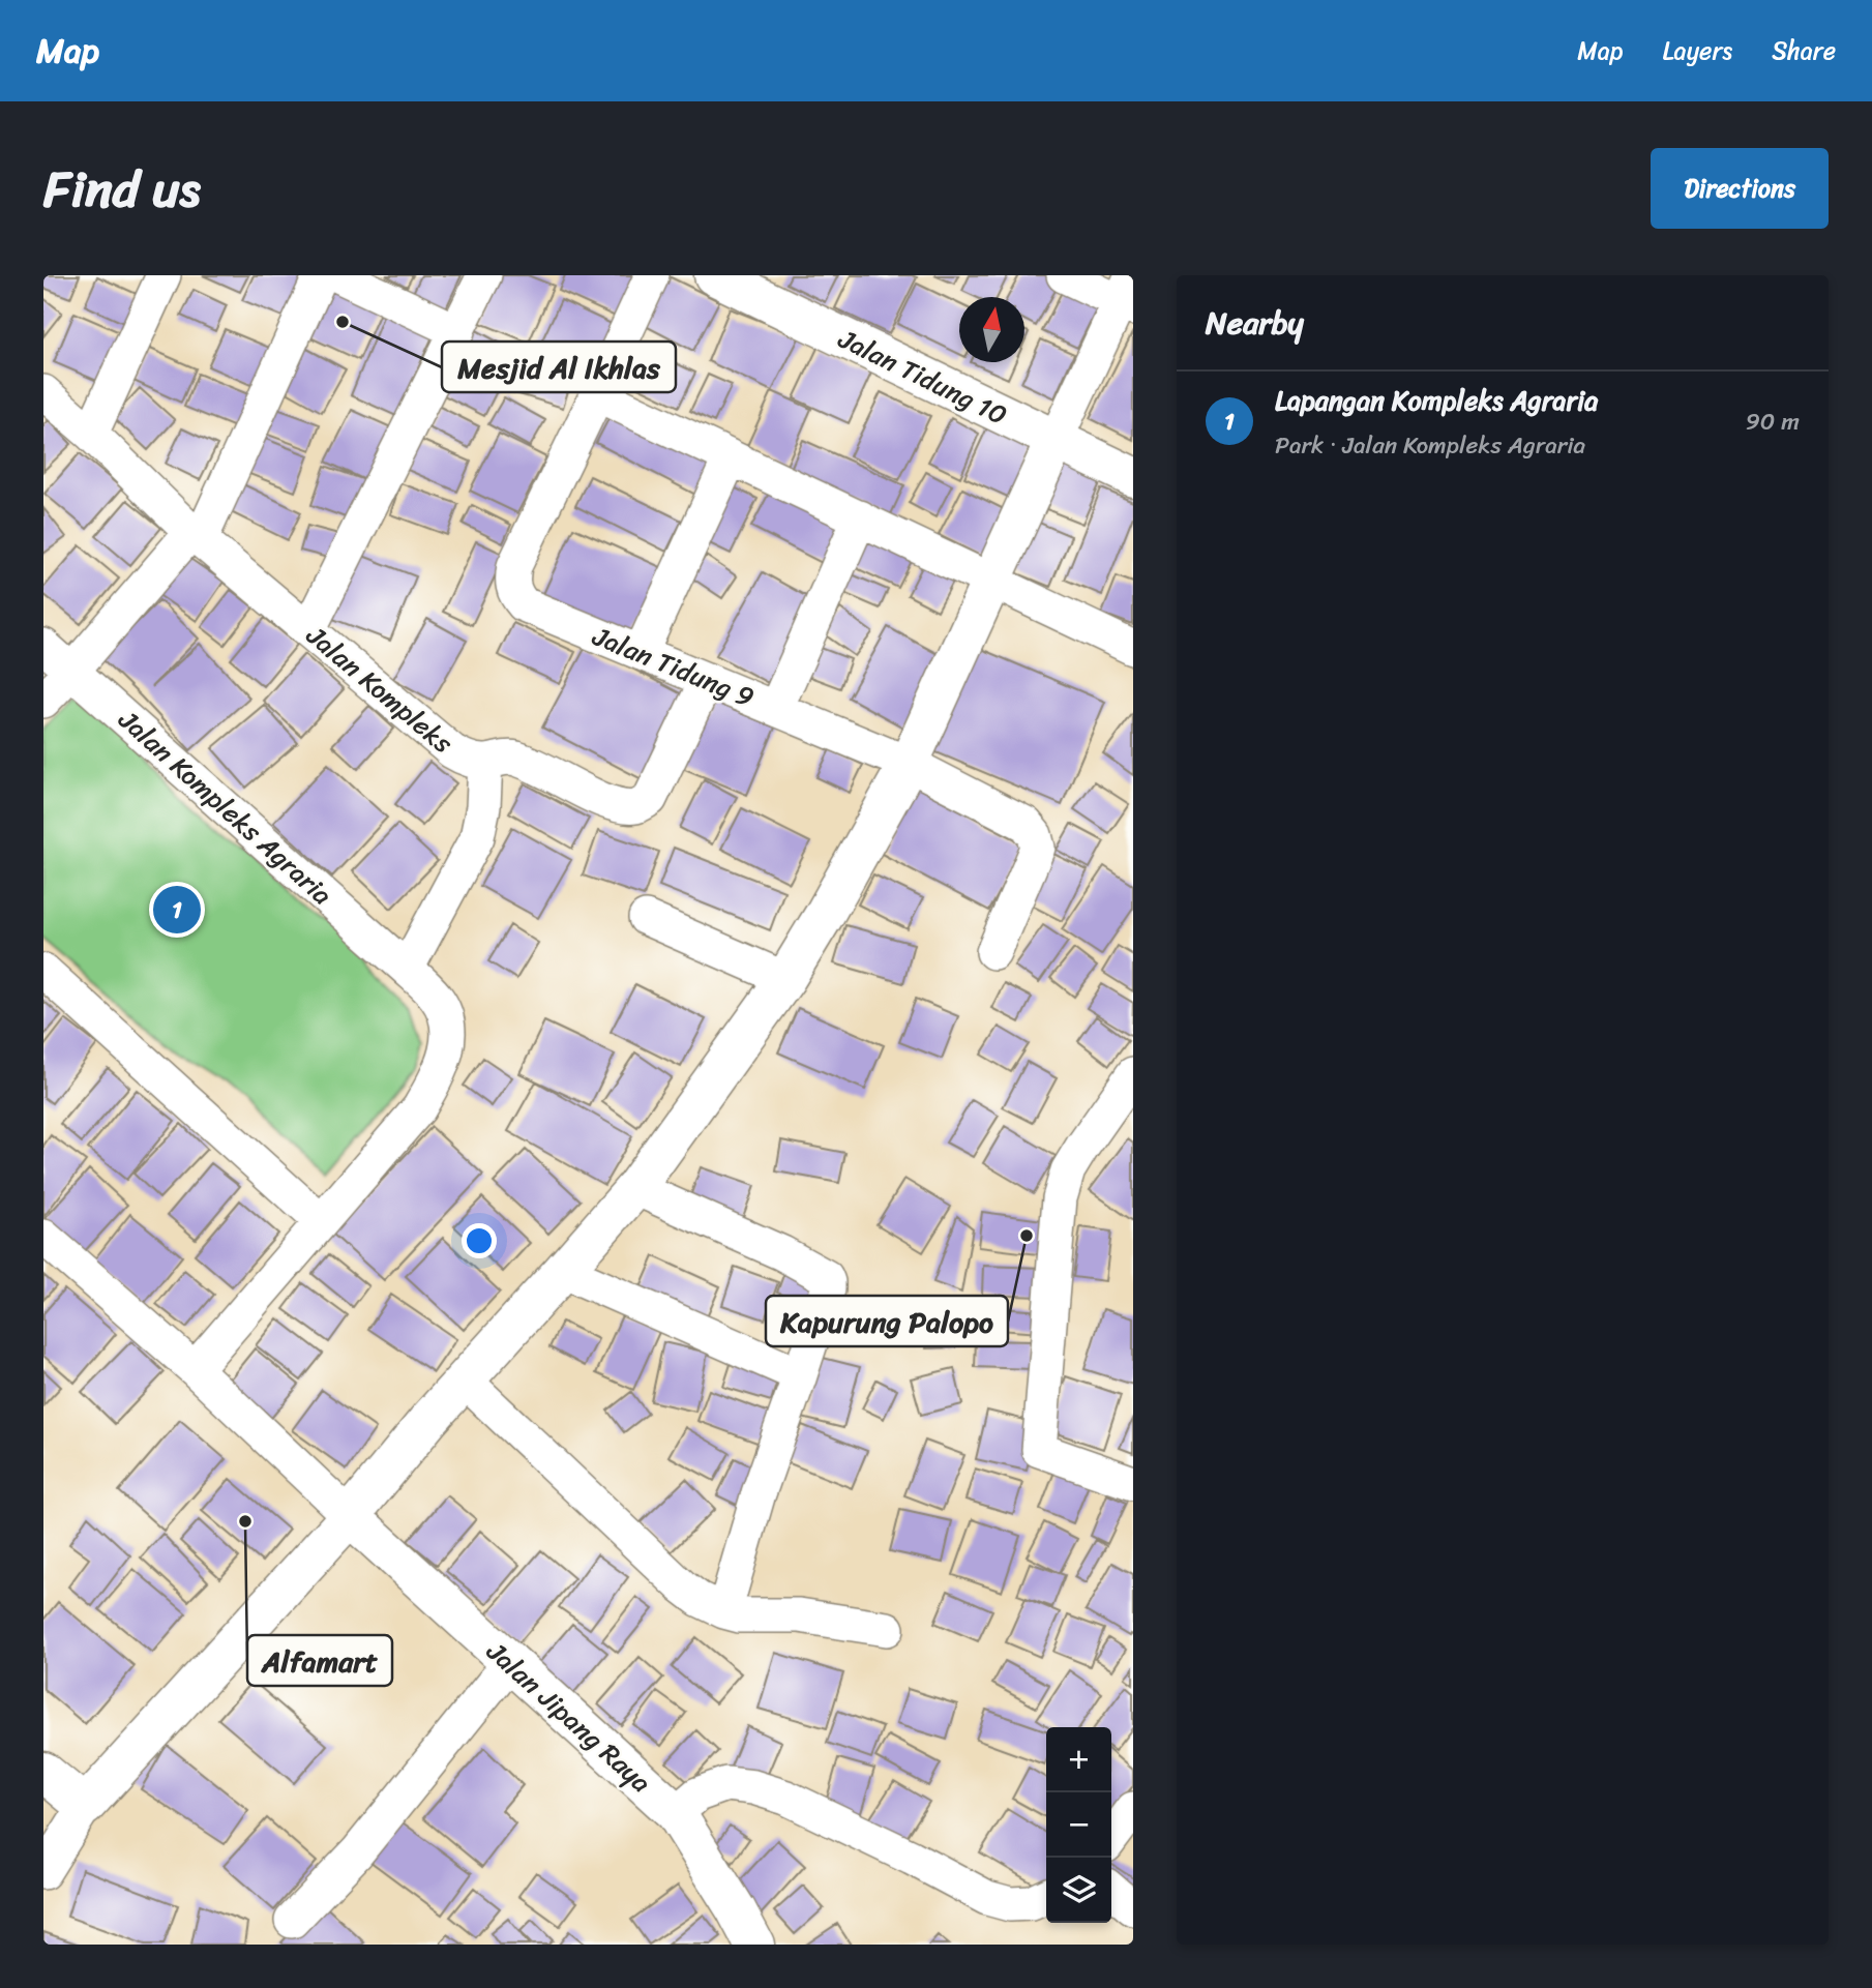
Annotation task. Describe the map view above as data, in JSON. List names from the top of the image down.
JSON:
{
  "streets": {
    "street": [
      "Jalan Tidung 10",
      "Jalan Tidung 9",
      "Jalan Kompleks",
      "Jalan Kompleks Agraria",
      "Jalan Jipang Raya"
    ]
  },
  "crossings": [
    ["Jalan Kompleks", "Jalan Kompleks Agraria"]
  ],
  "places": ["Mesjid Al Ikhlas", "Kapurung Palopo", "Alfamart"],
  "north": "top",
  "page": {
    "header": "Map",
    "nav": ["Map", "Layers", "Share"],
    "title": "Find us",
    "buttons": "Directions",
    "heading": "Nearby",
    "list": [
      {
        "mark": "1",
        "name": "Lapangan Kompleks Agraria",
        "note": "Park · Jalan Kompleks Agraria",
        "value": "90 m"
      }
    ],
    "pins": "1",
    "map_buttons": ["+", "−"]
  }
}
